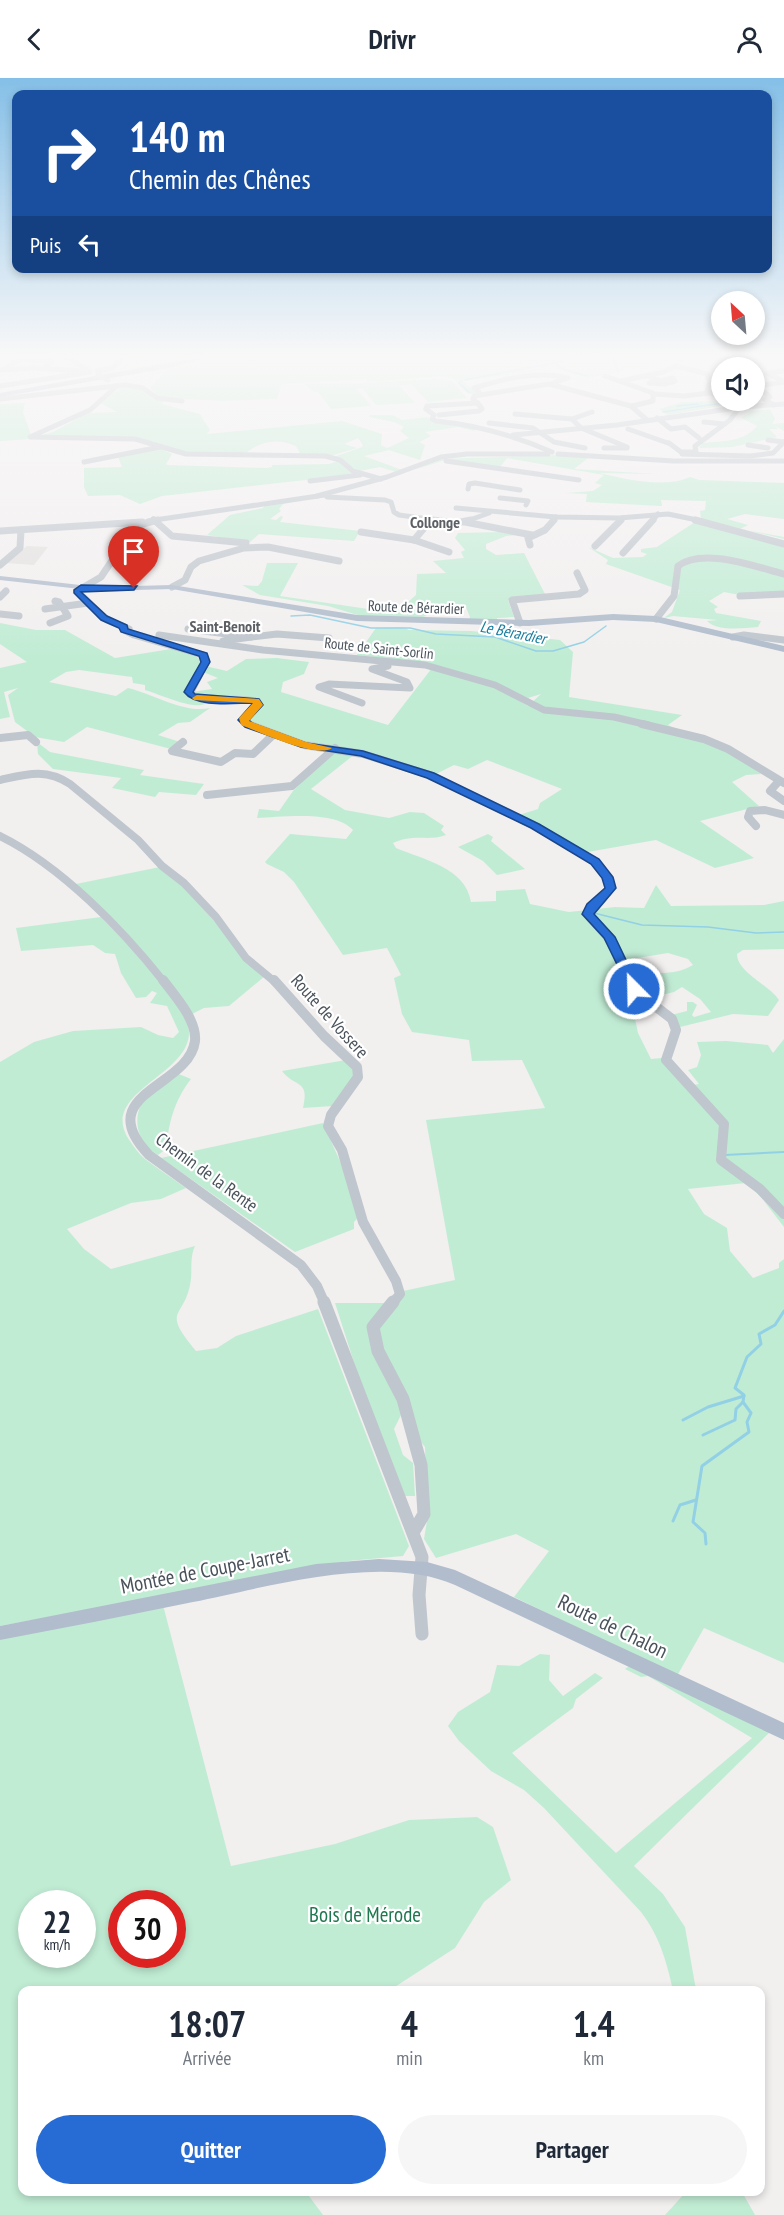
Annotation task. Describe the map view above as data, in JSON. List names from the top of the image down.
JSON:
{
  "streets": {
    "main road": ["Route de Bérardier", "Montée de Coupe-Jarret", "Route de Chalon"],
    "street": ["Route de Saint-Sorlin", "Route de Vossere", "Chemin de la Rente"]
  },
  "crossings": [
    ["Route de Bérardier", "Route de Saint-Sorlin"],
    ["Route de Vossere", "Chemin de la Rente"],
    ["Chemin de la Rente", "Montée de Coupe-Jarret"],
    ["Chemin de la Rente", "Route de Chalon"],
    ["Montée de Coupe-Jarret", "Route de Chalon"]
  ],
  "districts": ["Collonge", "Saint-Benoit"],
  "water": ["Le Bérardier"],
  "parks": ["Bois de Mérode"],
  "north": "top left",
  "page": {
    "header": "Drivr",
    "turn": ["140 m", "Chemin des Chênes"],
    "then": "Puis",
    "speed": "22 km/h",
    "limit": "30",
    "eta": [
      "18:07",
      "Arrivée",
      "4",
      "min",
      "1.4",
      "km"
    ],
    "buttons": ["Quitter", "Partager"]
  }
}
